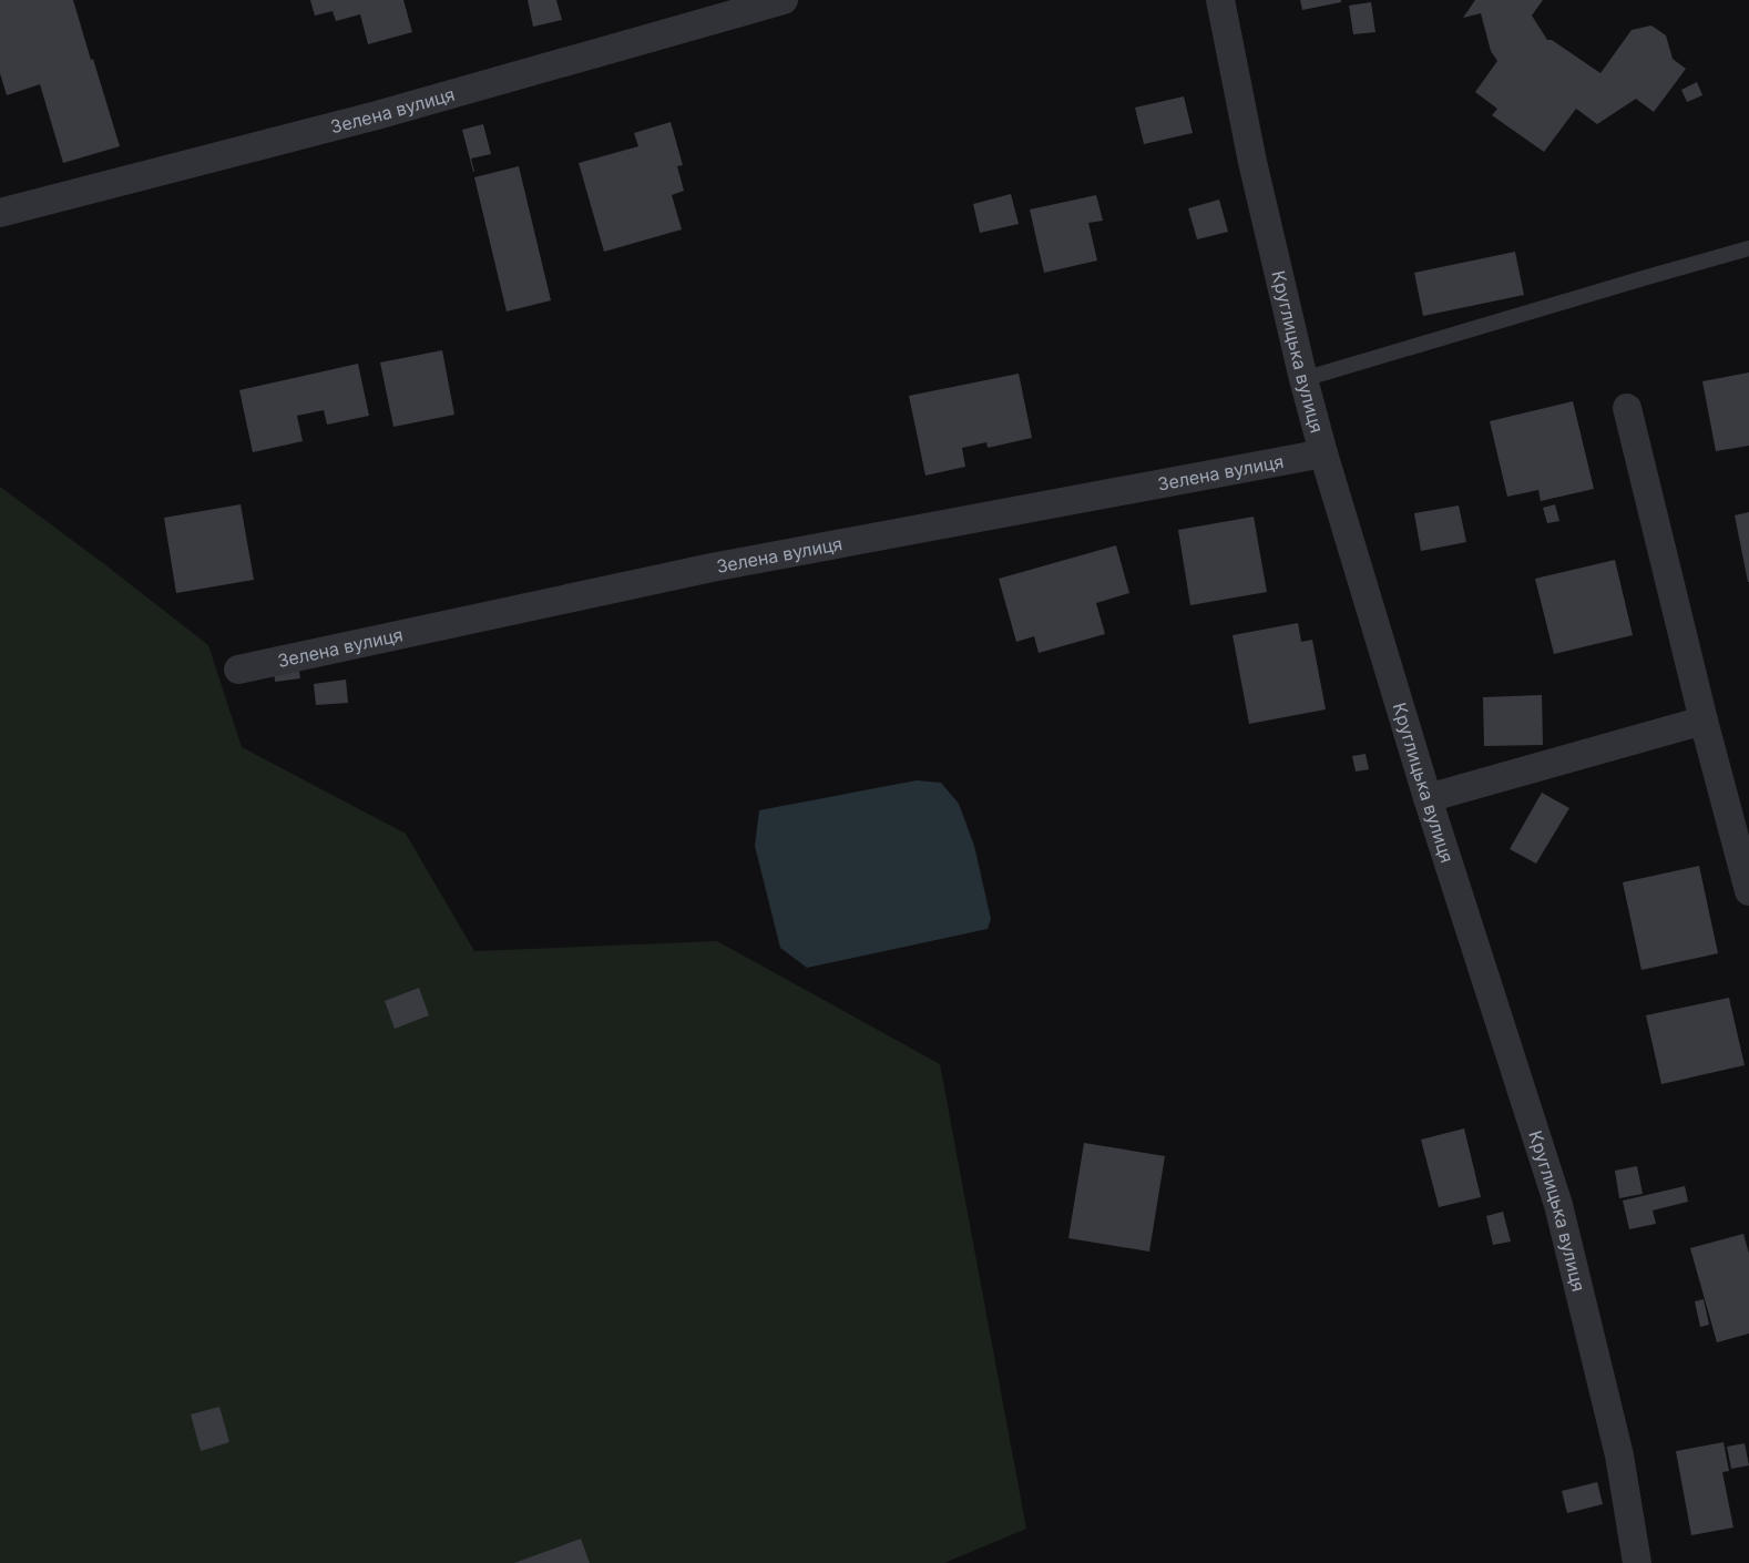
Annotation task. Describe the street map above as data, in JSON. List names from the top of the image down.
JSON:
{
  "streets": {
    "street": ["Зелена вулиця", "Круглицька вулиця"]
  },
  "crossings": [
    ["Зелена вулиця", "Круглицька вулиця"]
  ]
}
